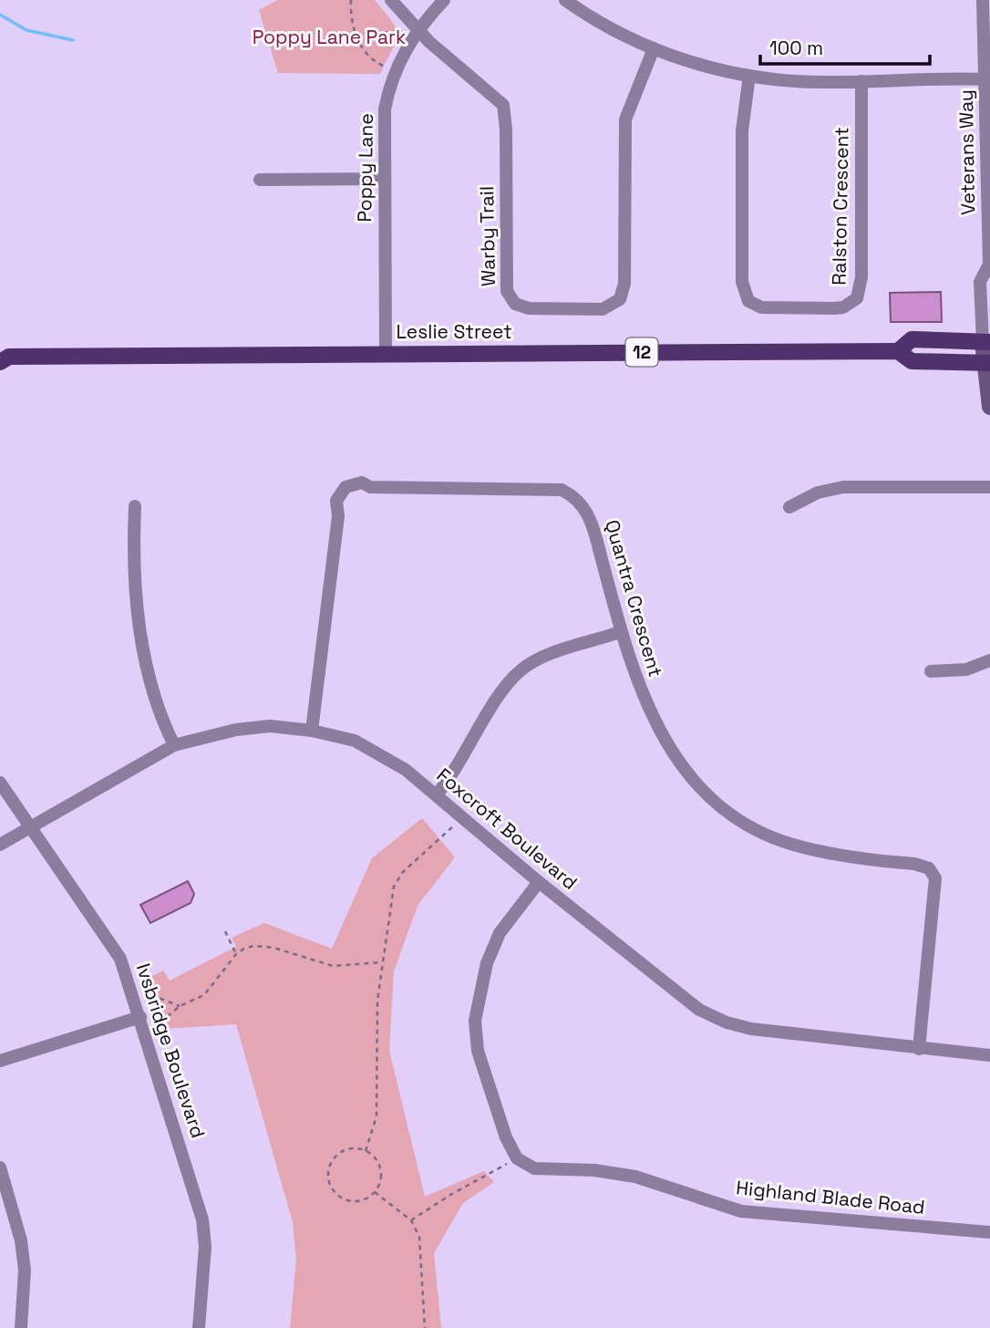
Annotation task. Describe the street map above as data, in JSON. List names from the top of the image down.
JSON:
{
  "streets": {
    "main road": ["Leslie Street", "12"],
    "street": [
      "Veterans Way",
      "Poppy Lane",
      "Ralston Crescent",
      "Warby Trail",
      "Quantra Crescent",
      "Foxcroft Boulevard",
      "Ivsbridge Boulevard",
      "Highland Blade Road"
    ]
  },
  "crossings": [
    ["Veterans Way", "Leslie Street"],
    ["Poppy Lane", "Warby Trail"],
    ["Poppy Lane", "Leslie Street"],
    ["Quantra Crescent", "Foxcroft Boulevard"],
    ["Foxcroft Boulevard", "Ivsbridge Boulevard"]
  ],
  "parks": ["Poppy Lane Park"],
  "scale_bar": "100 m"
}
